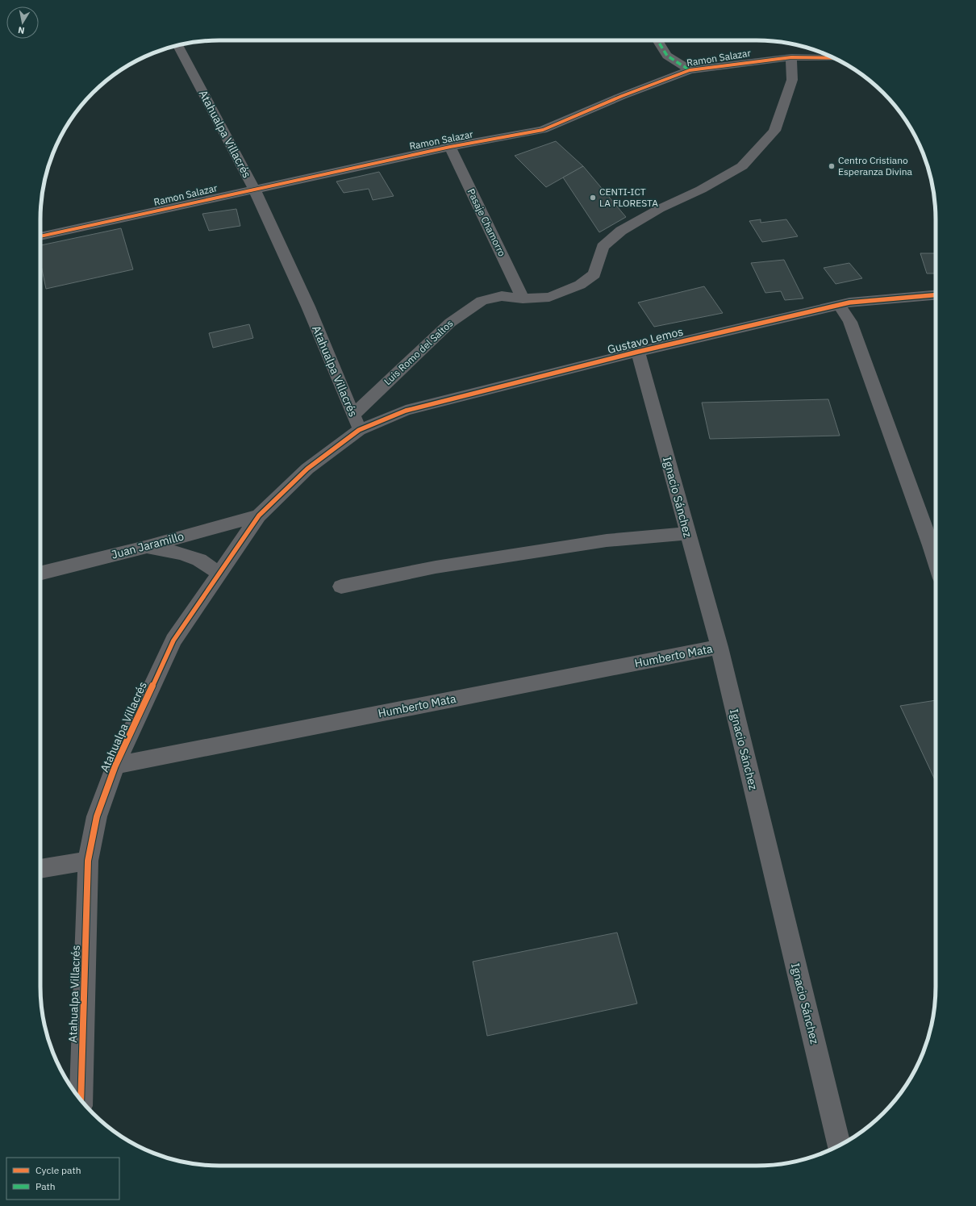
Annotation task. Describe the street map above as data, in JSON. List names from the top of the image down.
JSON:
{
  "streets": {
    "street": [
      "Ramon Salazar",
      "Atahualpa Villacrés",
      "Pasaje Chamorro",
      "Gustavo Lemos",
      "Luis Romo del Saltos",
      "Ignacio Sánchez",
      "Juan Jaramillo",
      "Humberto Mata"
    ]
  },
  "crossings": [
    ["Ramon Salazar", "Atahualpa Villacrés"],
    ["Ramon Salazar", "Pasaje Chamorro"],
    ["Ramon Salazar", "Luis Romo del Saltos"],
    ["Atahualpa Villacrés", "Gustavo Lemos"],
    ["Atahualpa Villacrés", "Luis Romo del Saltos"],
    ["Atahualpa Villacrés", "Juan Jaramillo"],
    ["Atahualpa Villacrés", "Humberto Mata"],
    ["Pasaje Chamorro", "Luis Romo del Saltos"],
    ["Gustavo Lemos", "Luis Romo del Saltos"],
    ["Gustavo Lemos", "Ignacio Sánchez"],
    ["Ignacio Sánchez", "Humberto Mata"]
  ],
  "places": ["Centro Cristiano Esperanza Divina", "CENTI-ICT LA FLORESTA"],
  "legend": ["Cycle path", "Path"],
  "north": "bottom"
}
